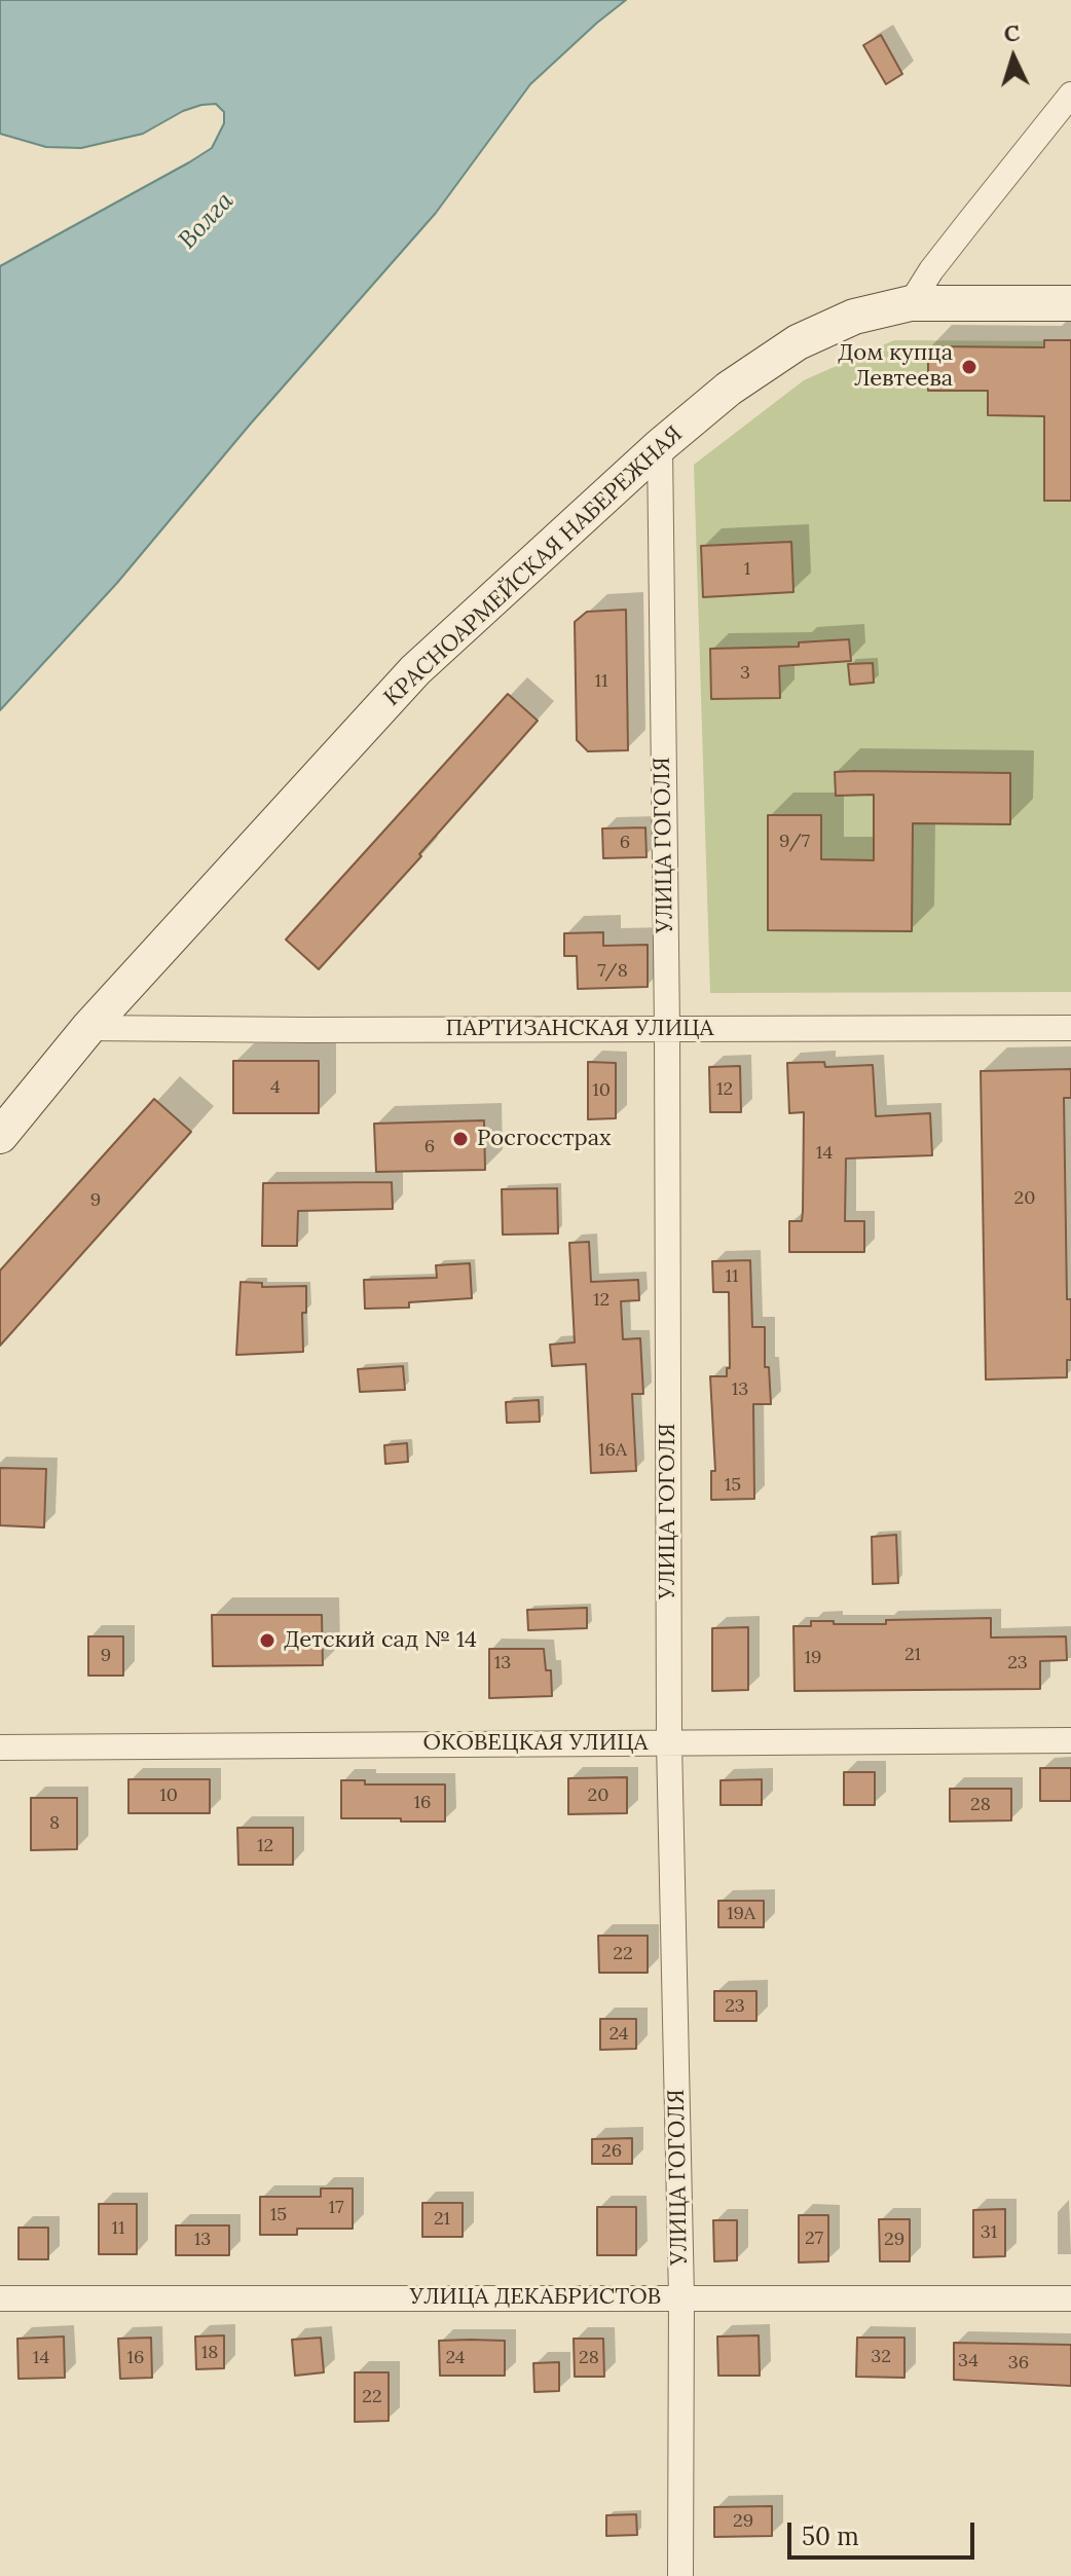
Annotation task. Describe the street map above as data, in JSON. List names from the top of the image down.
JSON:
{
  "streets": {
    "street": [
      "КРАСНОАРМЕЙСКАЯ НАБЕРЕЖНАЯ",
      "УЛИЦА ГОГОЛЯ",
      "ПАРТИЗАНСКАЯ УЛИЦА",
      "ОКОВЕЦКАЯ УЛИЦА",
      "УЛИЦА ДЕКАБРИСТОВ"
    ]
  },
  "crossings": [
    ["КРАСНОАРМЕЙСКАЯ НАБЕРЕЖНАЯ", "УЛИЦА ГОГОЛЯ"],
    ["КРАСНОАРМЕЙСКАЯ НАБЕРЕЖНАЯ", "ПАРТИЗАНСКАЯ УЛИЦА"],
    ["УЛИЦА ГОГОЛЯ", "ПАРТИЗАНСКАЯ УЛИЦА"],
    ["УЛИЦА ГОГОЛЯ", "ОКОВЕЦКАЯ УЛИЦА"],
    ["УЛИЦА ГОГОЛЯ", "УЛИЦА ДЕКАБРИСТОВ"]
  ],
  "water": ["Волга"],
  "places": ["Дом купца Левтеева", "Росгосстрах", "Детский сад № 14"],
  "house_numbers": [
    "1",
    "3",
    "11",
    "9/7",
    "6",
    "7/8",
    "4",
    "12",
    "10",
    "6",
    "14",
    "20",
    "9",
    "11",
    "12",
    "13",
    "16А",
    "15",
    "21",
    "9",
    "19",
    "13",
    "23",
    "10",
    "20",
    "16",
    "28",
    "8",
    "12",
    "19А",
    "22",
    "23",
    "24",
    "26",
    "17",
    "15",
    "21",
    "11",
    "31",
    "27",
    "13",
    "29",
    "18",
    "32",
    "14",
    "16",
    "24",
    "28",
    "34",
    "36",
    "22",
    "29"
  ],
  "scale_bar": "50 m",
  "north": "top"
}
